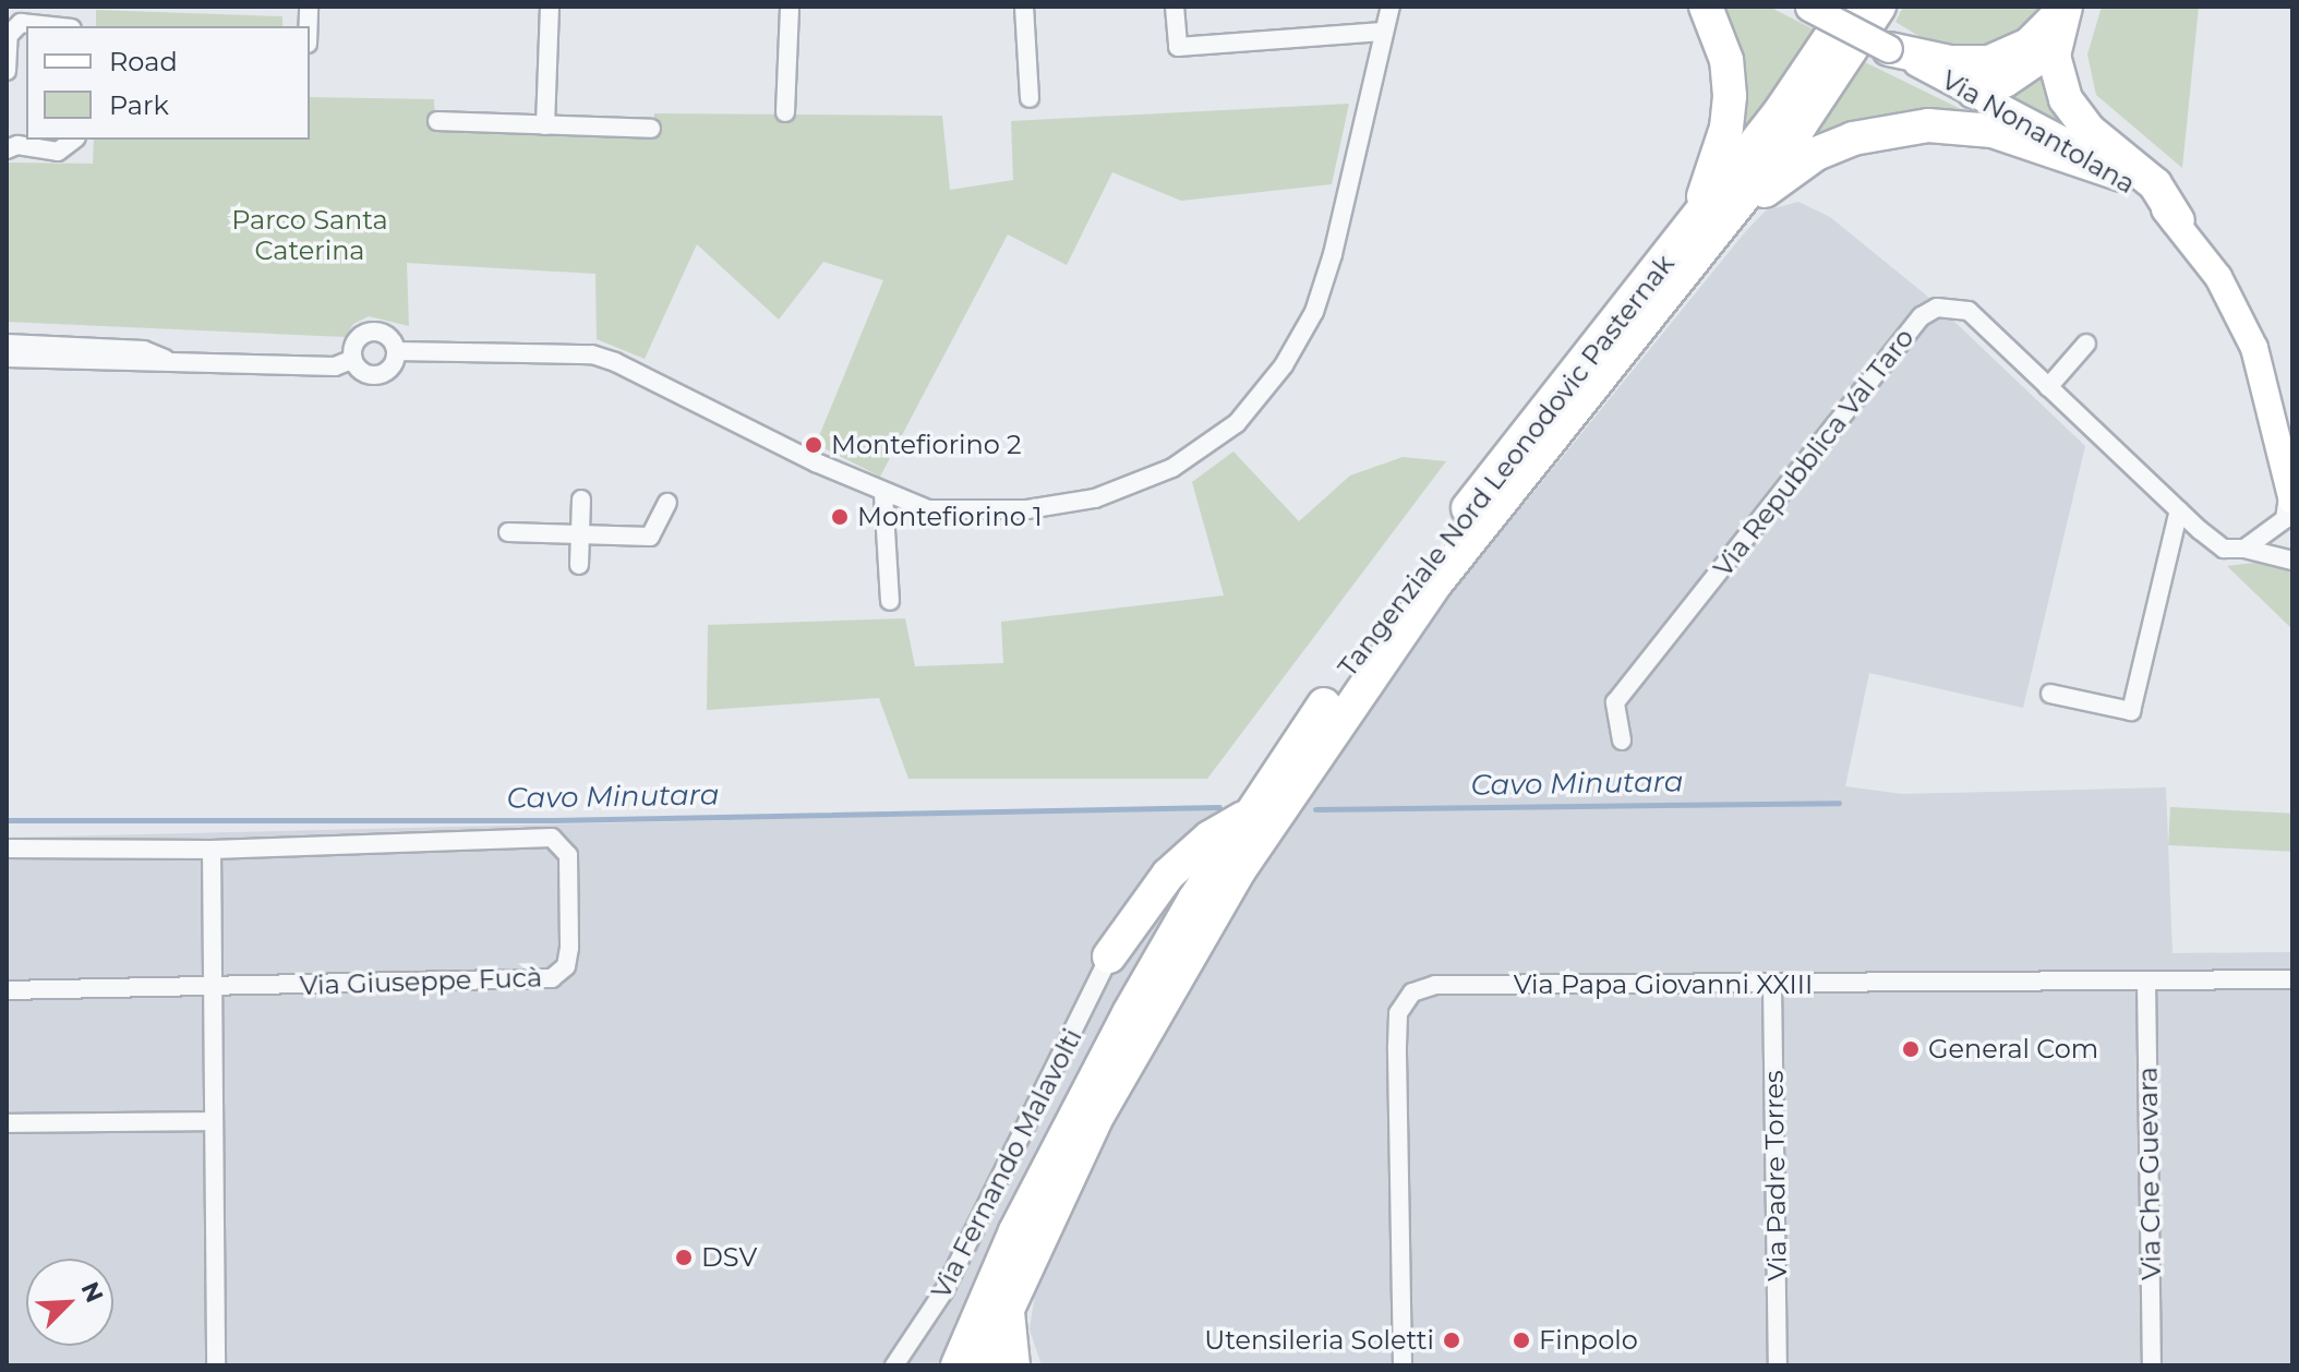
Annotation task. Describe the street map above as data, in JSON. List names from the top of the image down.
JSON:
{
  "streets": {
    "highway": ["Tangenziale Nord Leonodovic Pasternak"],
    "main road": ["Via Nonantolana"],
    "street": [
      "Via Repubblica Val Taro",
      "Via Giuseppe Fucà",
      "Via Papa Giovanni XXIII",
      "Via Fernando Malavolti",
      "Via Che Guevara",
      "Via Padre Torres"
    ]
  },
  "crossings": [
    ["Via Papa Giovanni XXIII", "Via Che Guevara"],
    ["Via Papa Giovanni XXIII", "Via Padre Torres"]
  ],
  "water": ["Cavo Minutara"],
  "parks": ["Parco Santa Caterina"],
  "places": [
    "Montefiorino 2",
    "Montefiorino 1",
    "General Com",
    "DSV",
    "Utensileria Soletti",
    "Finpolo"
  ],
  "legend": ["Road", "Park"],
  "north": "top right"
}
